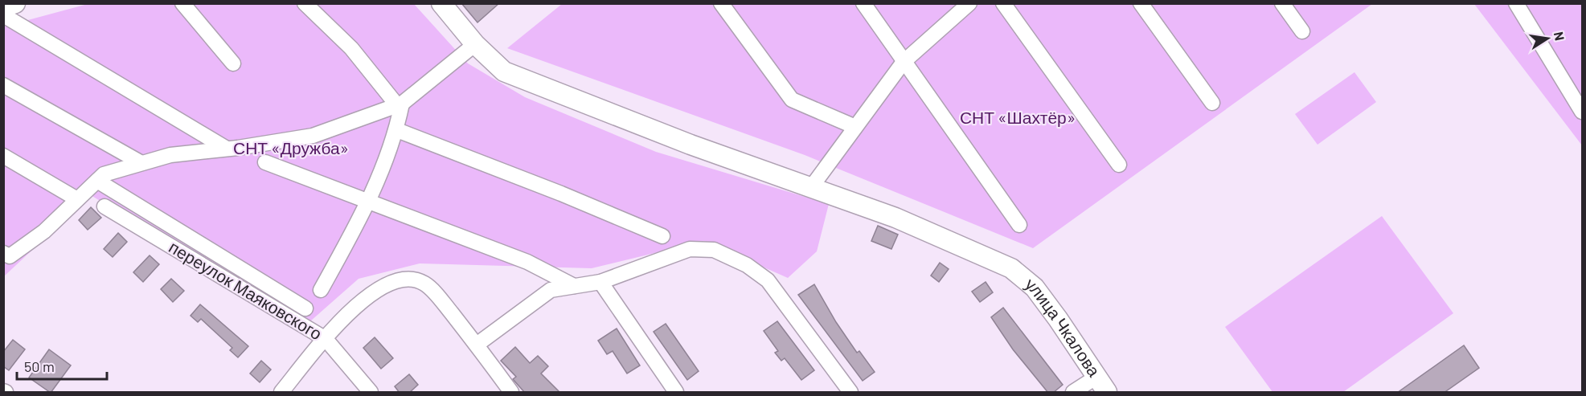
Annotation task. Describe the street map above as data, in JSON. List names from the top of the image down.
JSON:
{
  "streets": {
    "main road": ["улица Чкалова"],
    "street": ["переулок Маяковского"]
  },
  "parks": ["СНТ «Шахтёр»", "СНТ «Дружба»"],
  "scale_bar": "50 m",
  "north": "right"
}
